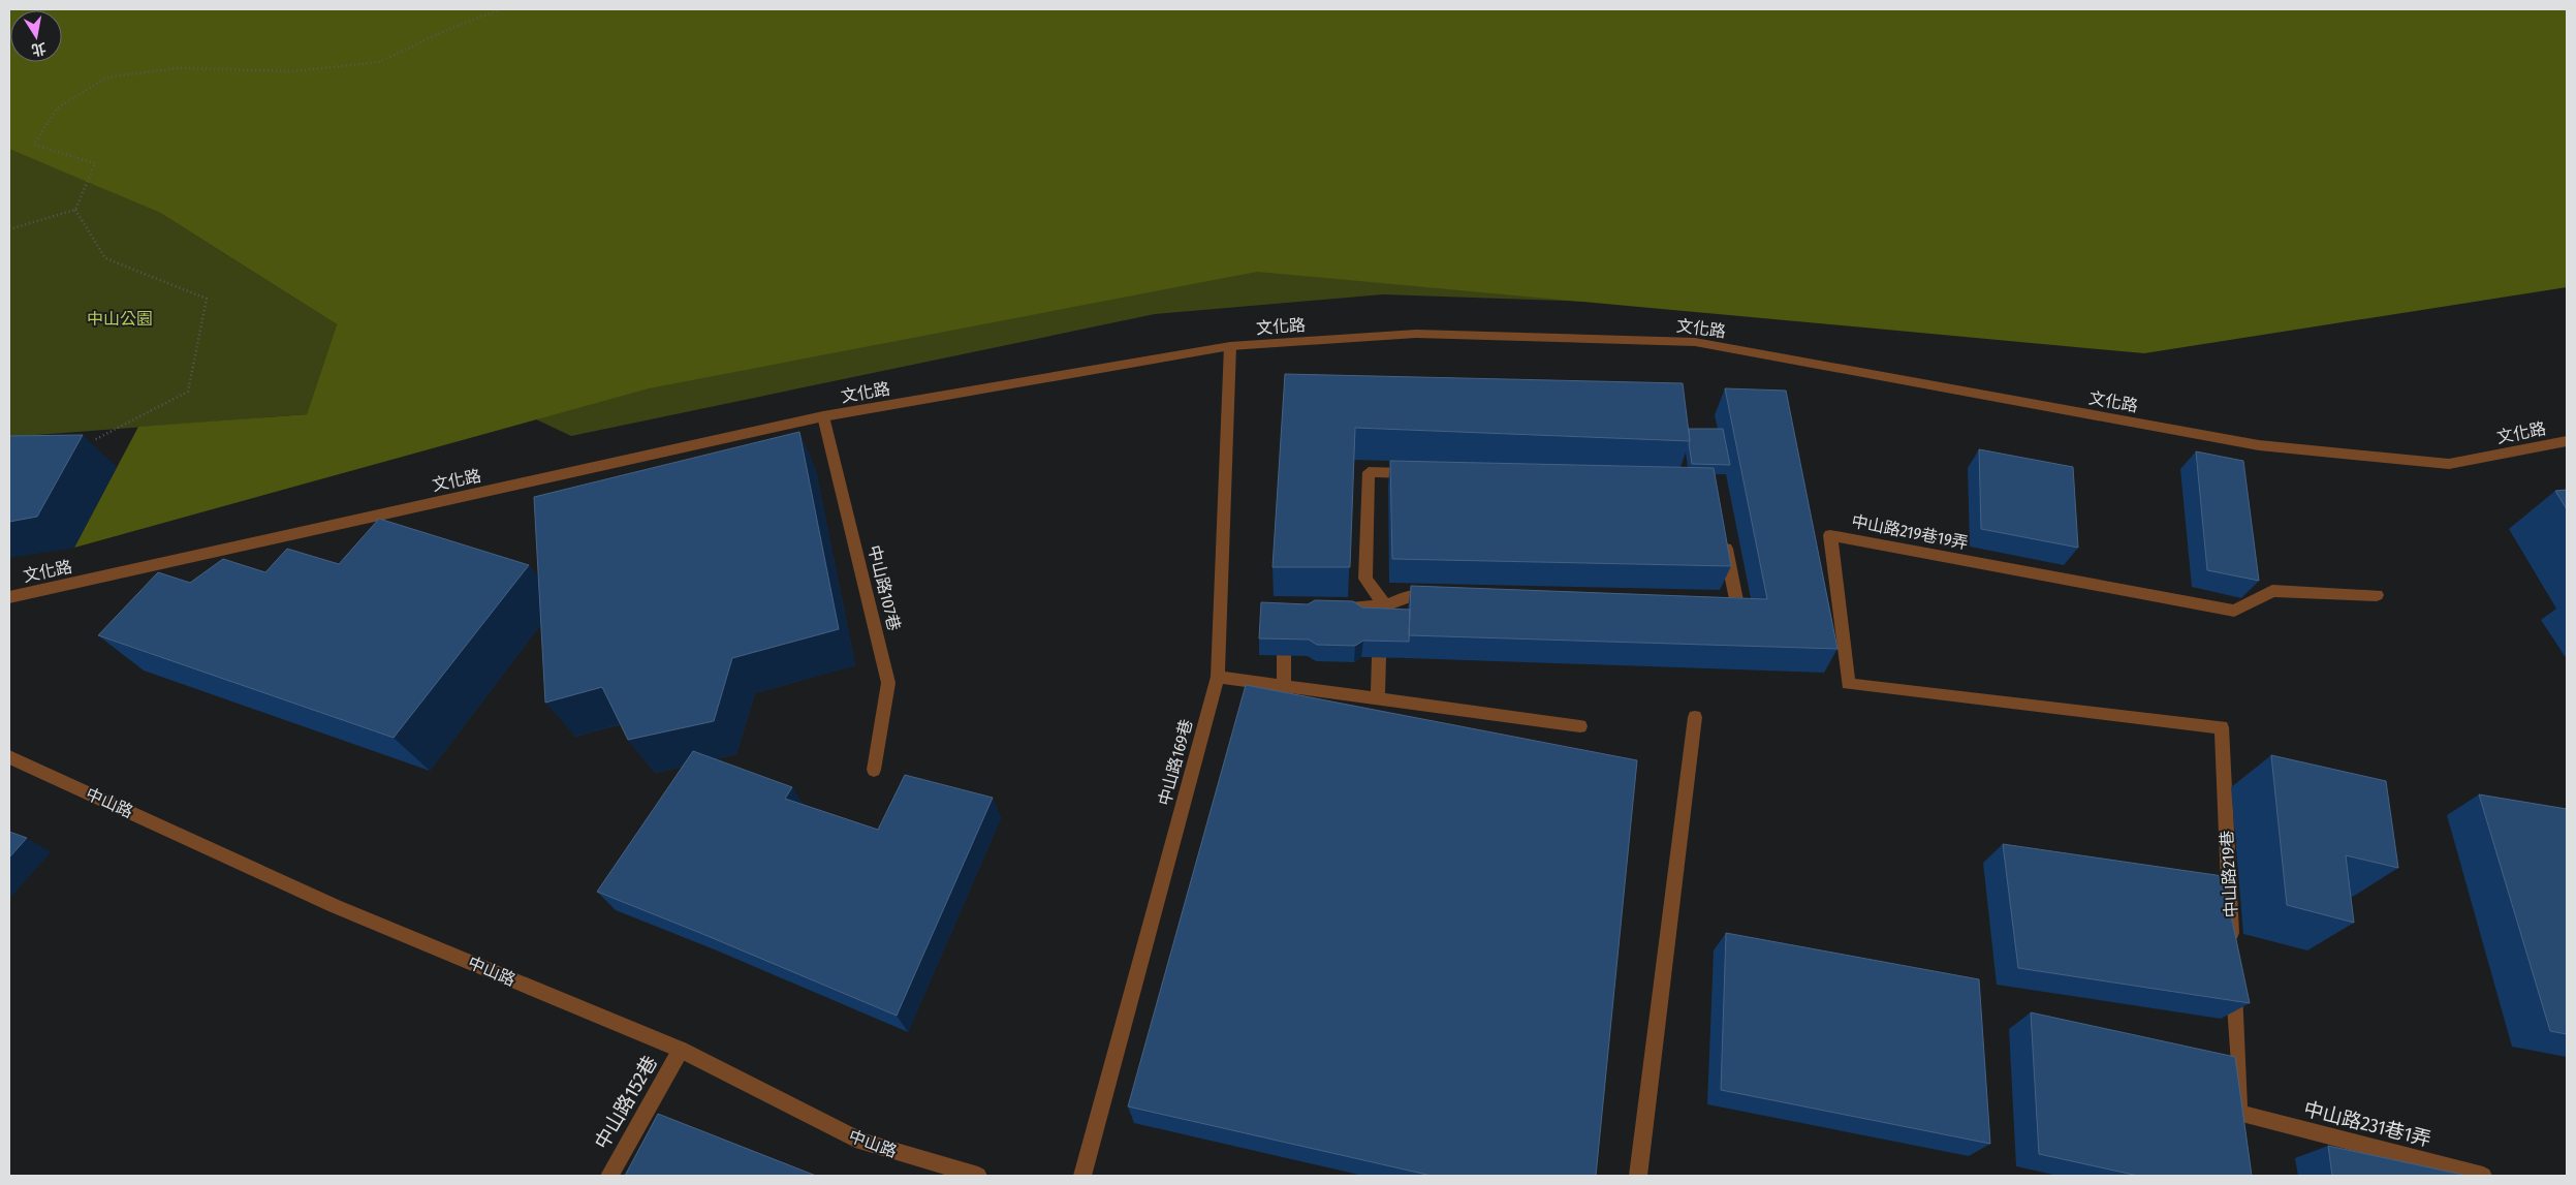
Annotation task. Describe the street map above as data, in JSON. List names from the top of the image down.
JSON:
{
  "streets": {
    "street": [
      "文化路",
      "中山路219巷19弄",
      "中山路107巷",
      "中山路169巷",
      "中山路",
      "中山路219巷",
      "中山路152巷",
      "中山路231巷1弄"
    ]
  },
  "crossings": [
    ["文化路", "中山路107巷"],
    ["文化路", "中山路169巷"],
    ["中山路219巷19弄", "中山路219巷"],
    ["中山路", "中山路152巷"]
  ],
  "parks": ["中山公園"],
  "north": "bottom"
}
